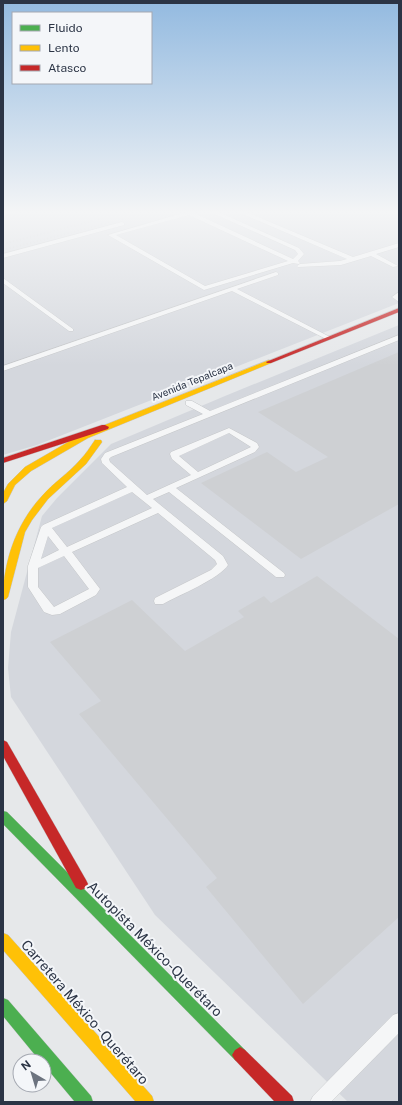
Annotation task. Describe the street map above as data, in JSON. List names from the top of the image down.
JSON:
{
  "streets": {
    "main road": ["Avenida Tepalcapa", "Autopista México-Querétaro", "Carretera México - Querétaro"]
  },
  "legend": ["Fluido", "Lento", "Atasco"],
  "north": "top left"
}
